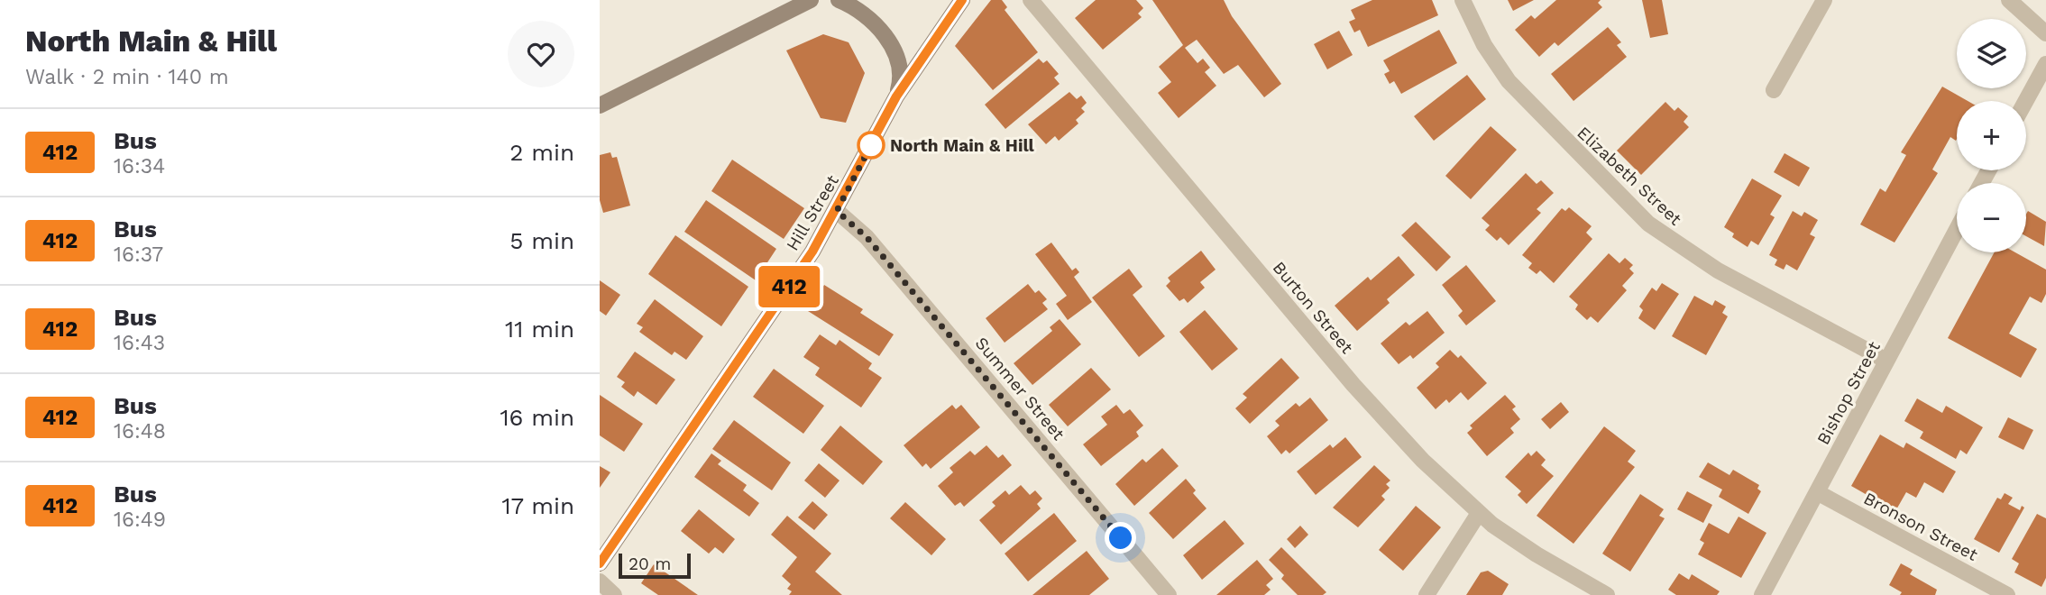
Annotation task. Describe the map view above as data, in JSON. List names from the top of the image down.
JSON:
{
  "streets": {
    "street": [
      "Elizabeth Street",
      "Hill Street",
      "Burton Street",
      "Summer Street",
      "Bishop Street",
      "Bronson Street"
    ]
  },
  "crossings": [
    ["Elizabeth Street", "Bishop Street"],
    ["Hill Street", "Summer Street"],
    ["Bishop Street", "Bronson Street"]
  ],
  "places": ["North Main & Hill"],
  "lines": ["bus line 412"],
  "scale_bar": "20 m",
  "page": {
    "heading": ["North Main & Hill", "Walk · 2 min · 140 m"],
    "on_map": "412",
    "map_buttons": ["+", "−"],
    "list": [
      {
        "mark": "412",
        "name": "Bus",
        "note": "16:34",
        "value": "2 min"
      },
      {
        "mark": "412",
        "name": "Bus",
        "note": "16:37",
        "value": "5 min"
      },
      {
        "mark": "412",
        "name": "Bus",
        "note": "16:43",
        "value": "11 min"
      },
      {
        "mark": "412",
        "name": "Bus",
        "note": "16:48",
        "value": "16 min"
      },
      {
        "mark": "412",
        "name": "Bus",
        "note": "16:49",
        "value": "17 min"
      }
    ],
    "scale": "20 m"
  }
}
